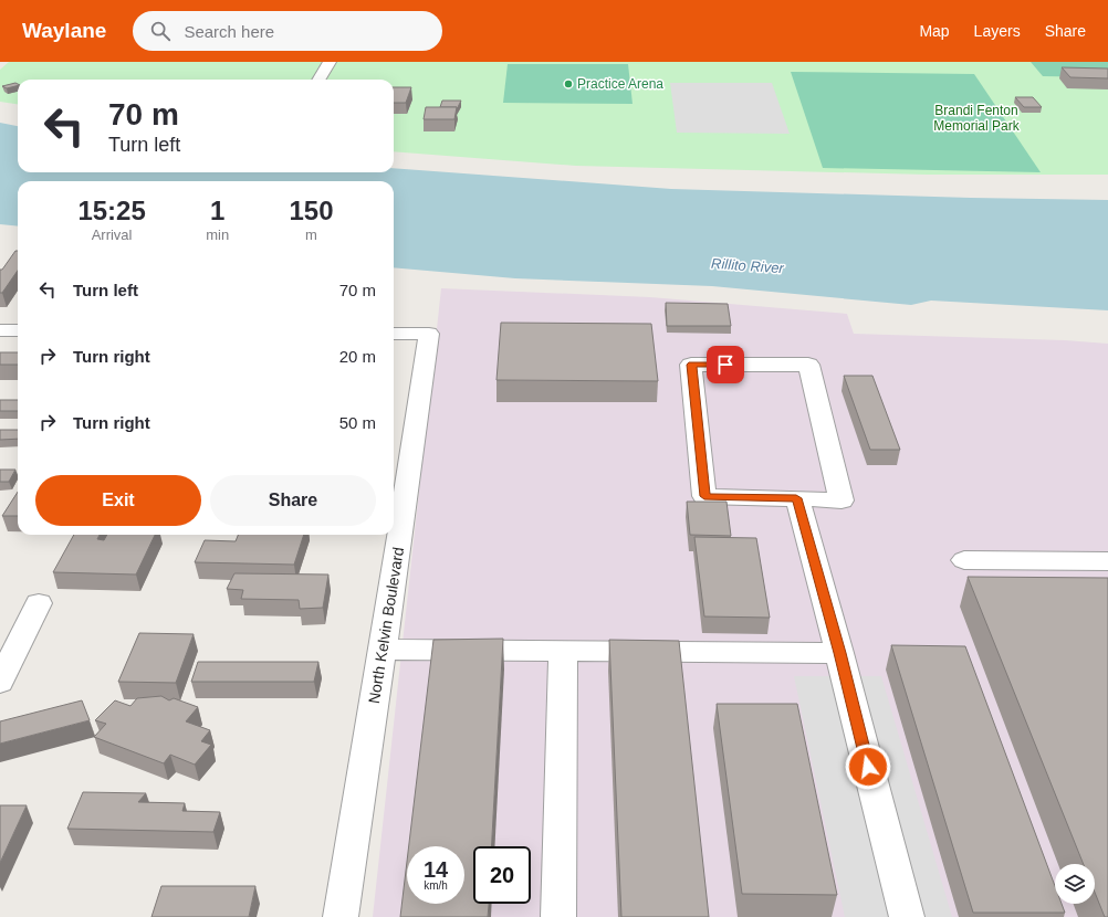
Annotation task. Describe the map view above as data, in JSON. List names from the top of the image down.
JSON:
{
  "streets": {
    "street": ["North Kelvin Boulevard"]
  },
  "water": ["Rillito River"],
  "parks": ["Brandi Fenton Memorial Park"],
  "places": ["Practice Arena"],
  "page": {
    "header": "Waylane",
    "search": "Search here",
    "nav": ["Map", "Layers", "Share"],
    "turn": ["70 m", "Turn left"],
    "eta": [
      "15:25",
      "Arrival",
      "1",
      "min",
      "150",
      "m"
    ],
    "list": [
      {
        "name": "Turn left",
        "value": "70 m"
      },
      {
        "name": "Turn right",
        "value": "20 m"
      },
      {
        "name": "Turn right",
        "value": "50 m"
      }
    ],
    "buttons": ["Exit", "Share"],
    "speed": "14 km/h",
    "limit": "20"
  }
}
